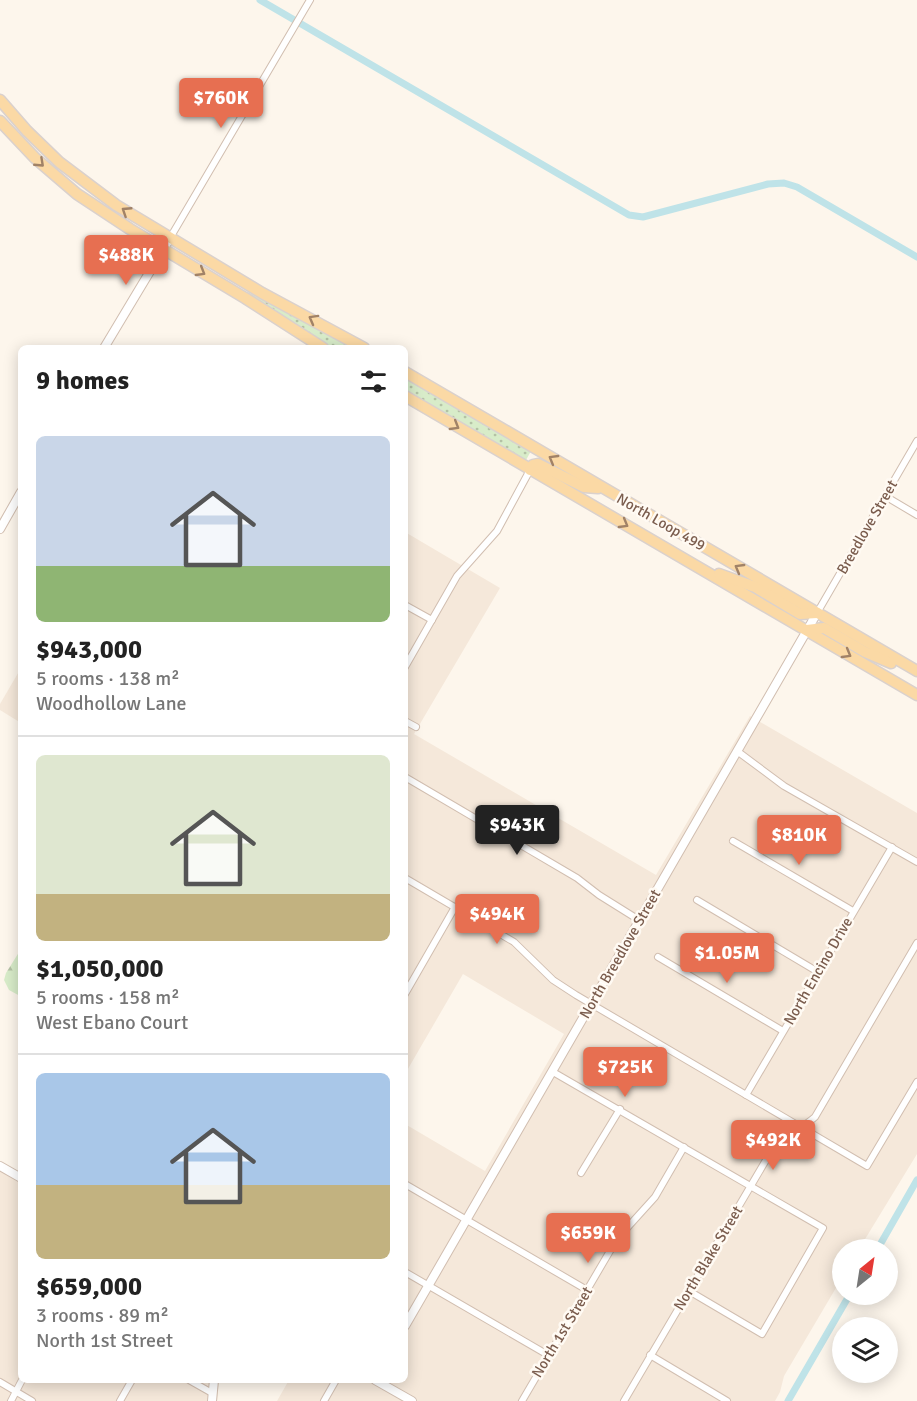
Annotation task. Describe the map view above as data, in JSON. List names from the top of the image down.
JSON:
{
  "streets": {
    "main road": ["North Loop 499"],
    "street": [
      "Breedlove Street",
      "North Breedlove Street",
      "North Encino Drive",
      "North Blake Street",
      "North 1st Street"
    ]
  },
  "crossings": [
    ["North Loop 499", "Breedlove Street"],
    ["North Loop 499", "North Breedlove Street"],
    ["Breedlove Street", "North Breedlove Street"]
  ],
  "north": "top right",
  "page": {
    "price": [
      "$760K",
      "$488K",
      "$943K",
      "$810K",
      "$494K",
      "$1.05M",
      "$725K",
      "$492K",
      "$659K"
    ],
    "heading": "9 homes",
    "list": [
      {
        "name": "$943,000",
        "note": "5 rooms · 138 m² · Woodhollow Lane"
      },
      {
        "name": "$1,050,000",
        "note": "5 rooms · 158 m² · West Ebano Court"
      },
      {
        "name": "$659,000",
        "note": "3 rooms · 89 m² · North 1st Street"
      }
    ]
  }
}
